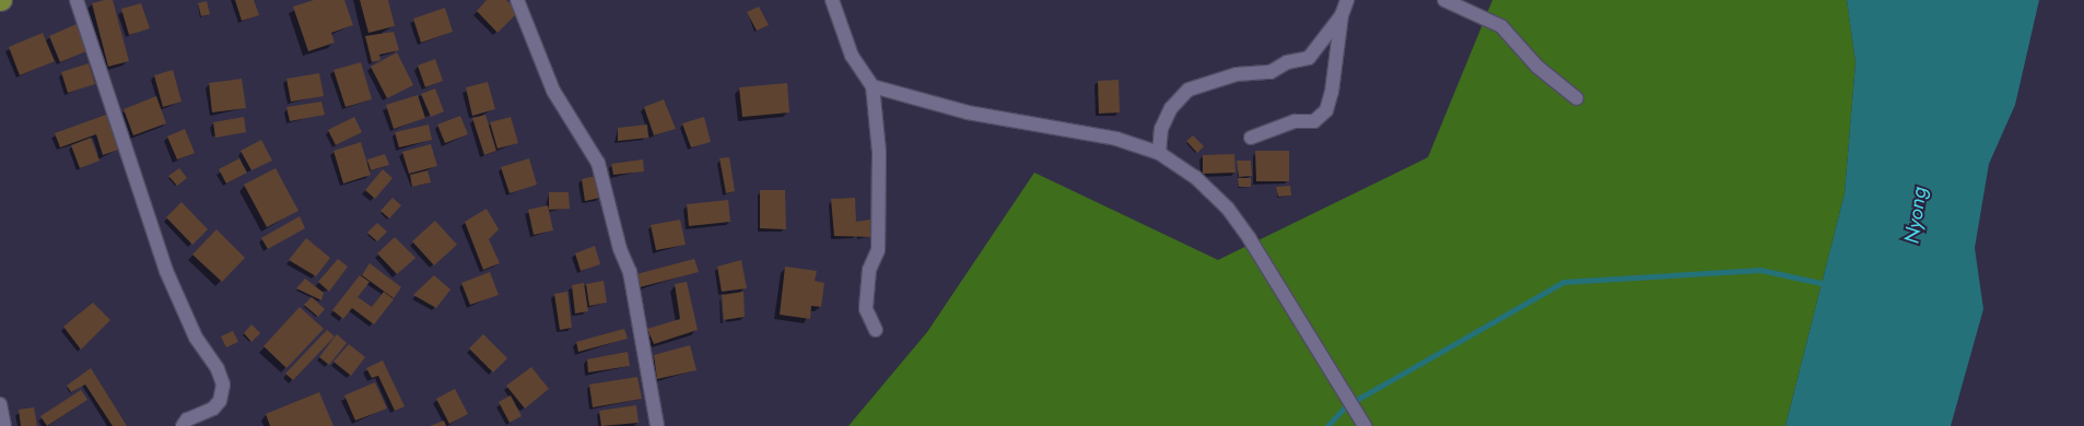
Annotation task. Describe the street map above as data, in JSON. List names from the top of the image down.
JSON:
{
  "water": ["Nyong"]
}
